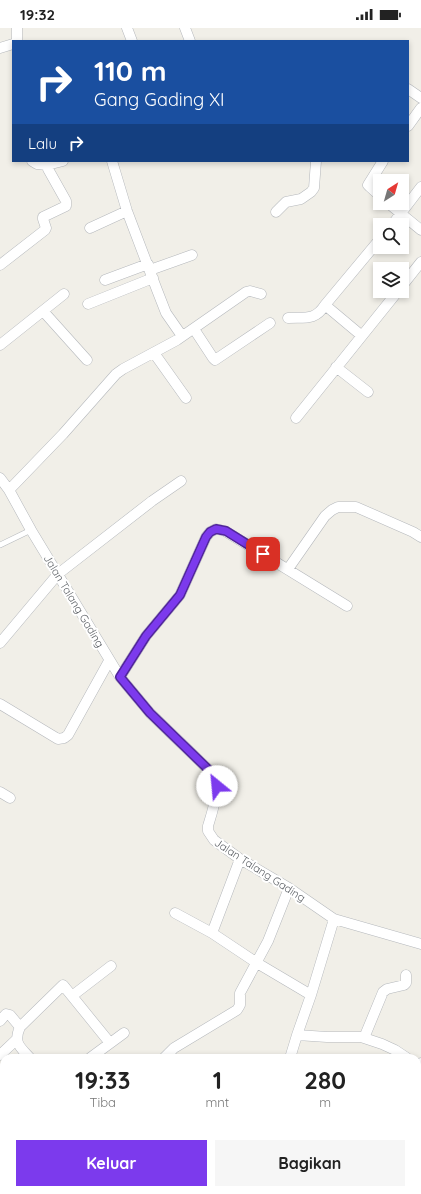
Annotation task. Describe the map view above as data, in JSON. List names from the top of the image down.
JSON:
{
  "streets": {
    "street": ["Jalan Talang Gading"]
  },
  "north": "top right",
  "page": {
    "status": "19:32",
    "turn": ["110 m", "Gang Gading XI"],
    "then": "Lalu",
    "eta": [
      "19:33",
      "Tiba",
      "1",
      "mnt",
      "280",
      "m"
    ],
    "buttons": ["Keluar", "Bagikan"]
  }
}
